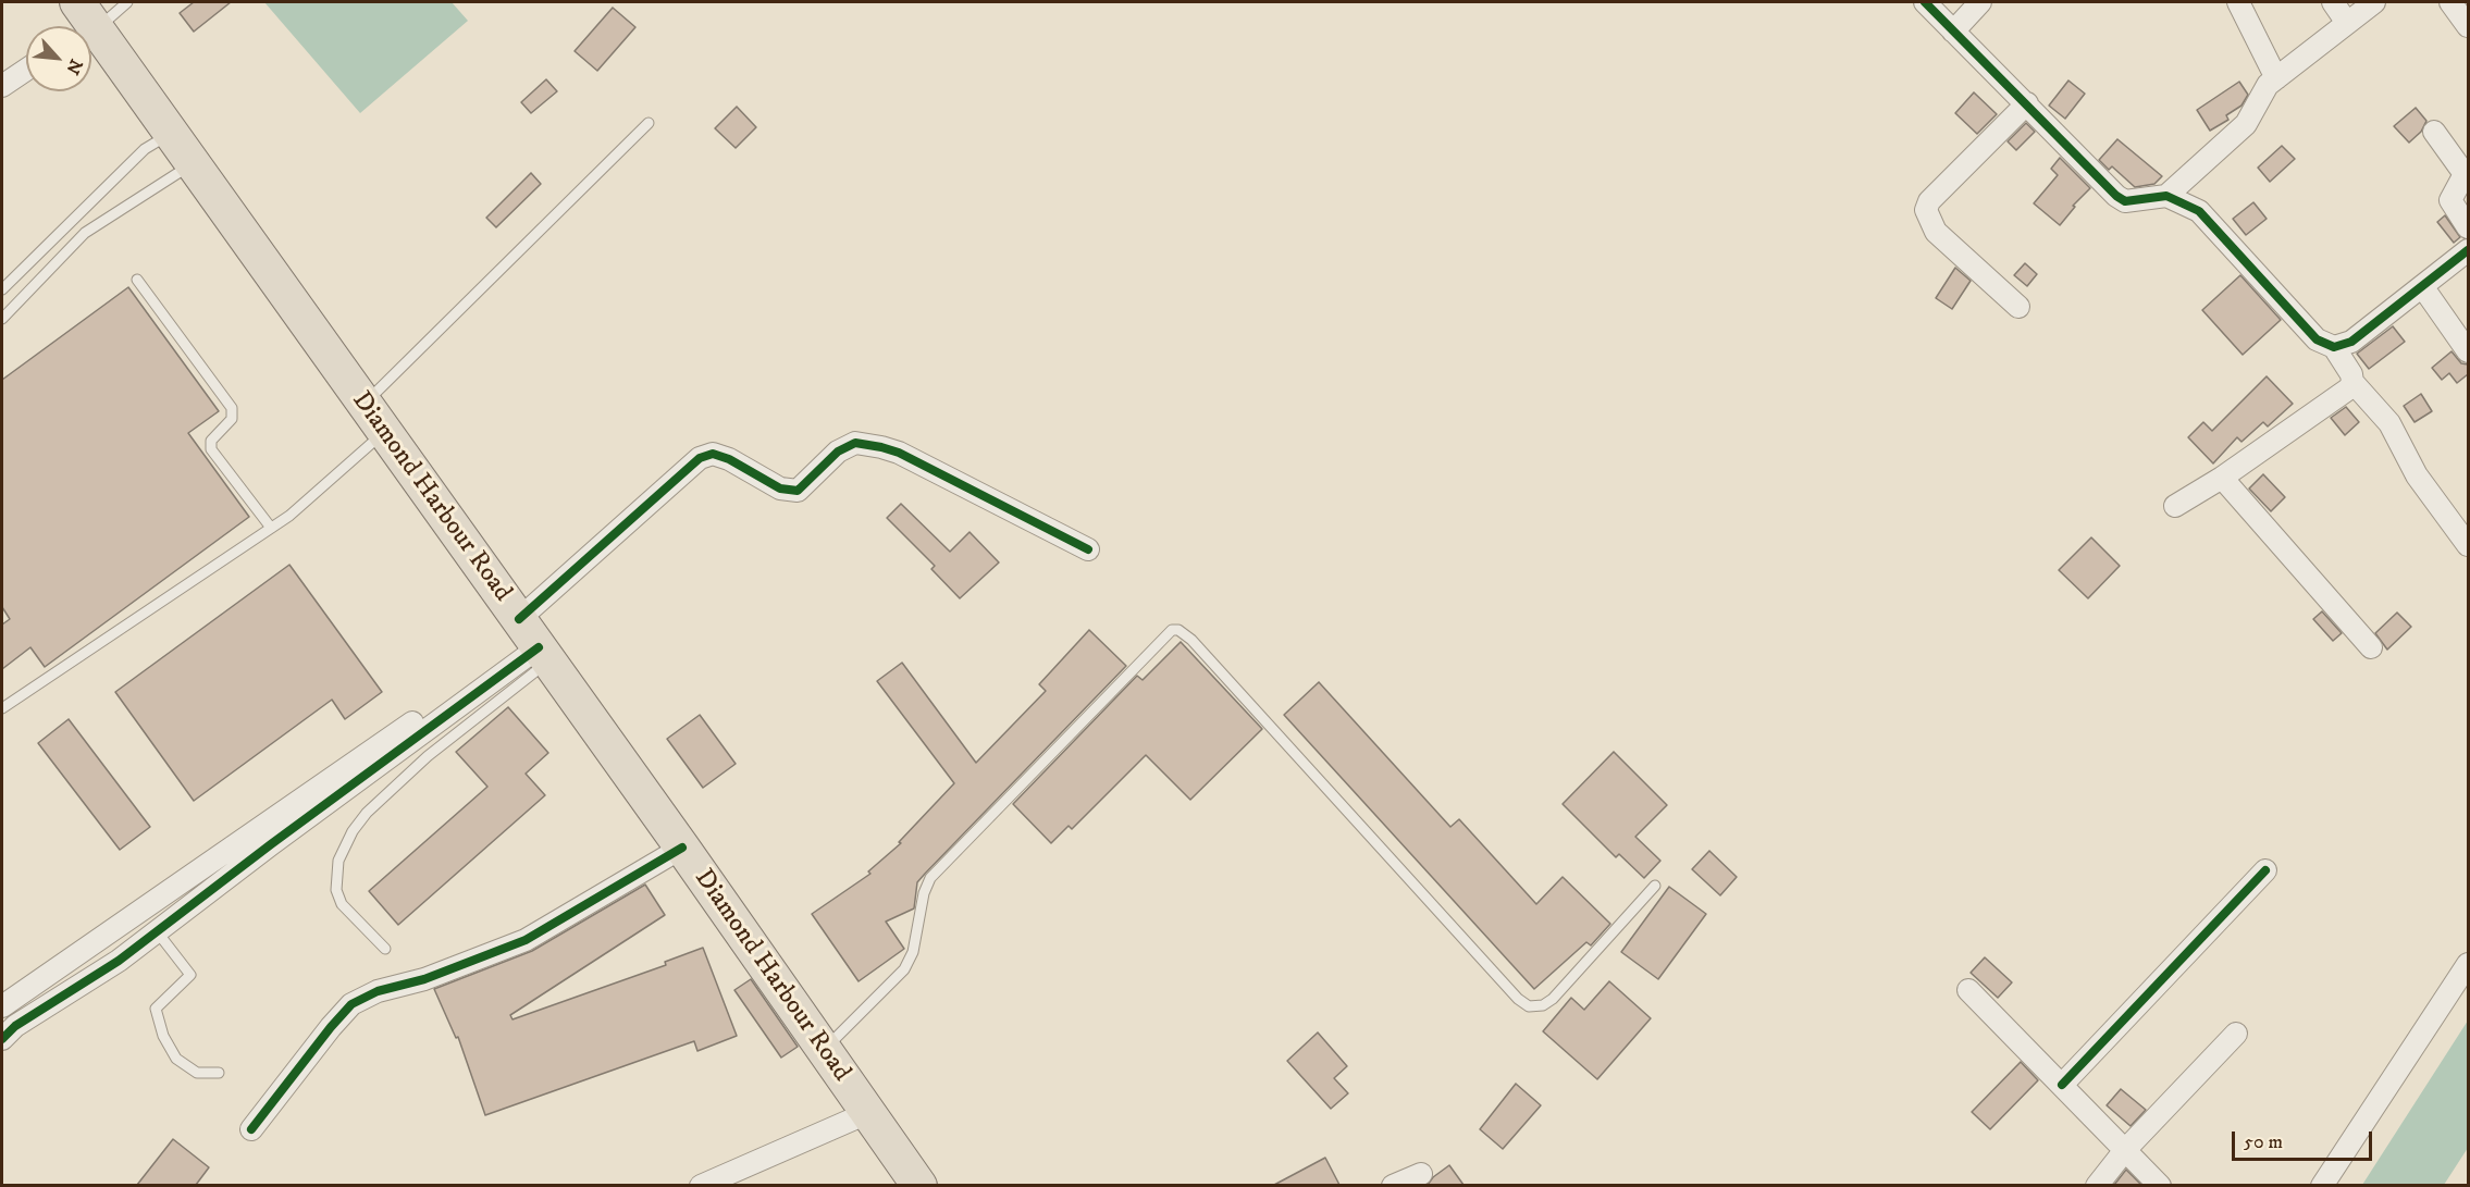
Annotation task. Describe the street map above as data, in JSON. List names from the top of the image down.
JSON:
{
  "streets": {
    "highway": ["Diamond Harbour Road"]
  },
  "scale_bar": "50 m",
  "north": "bottom right"
}
